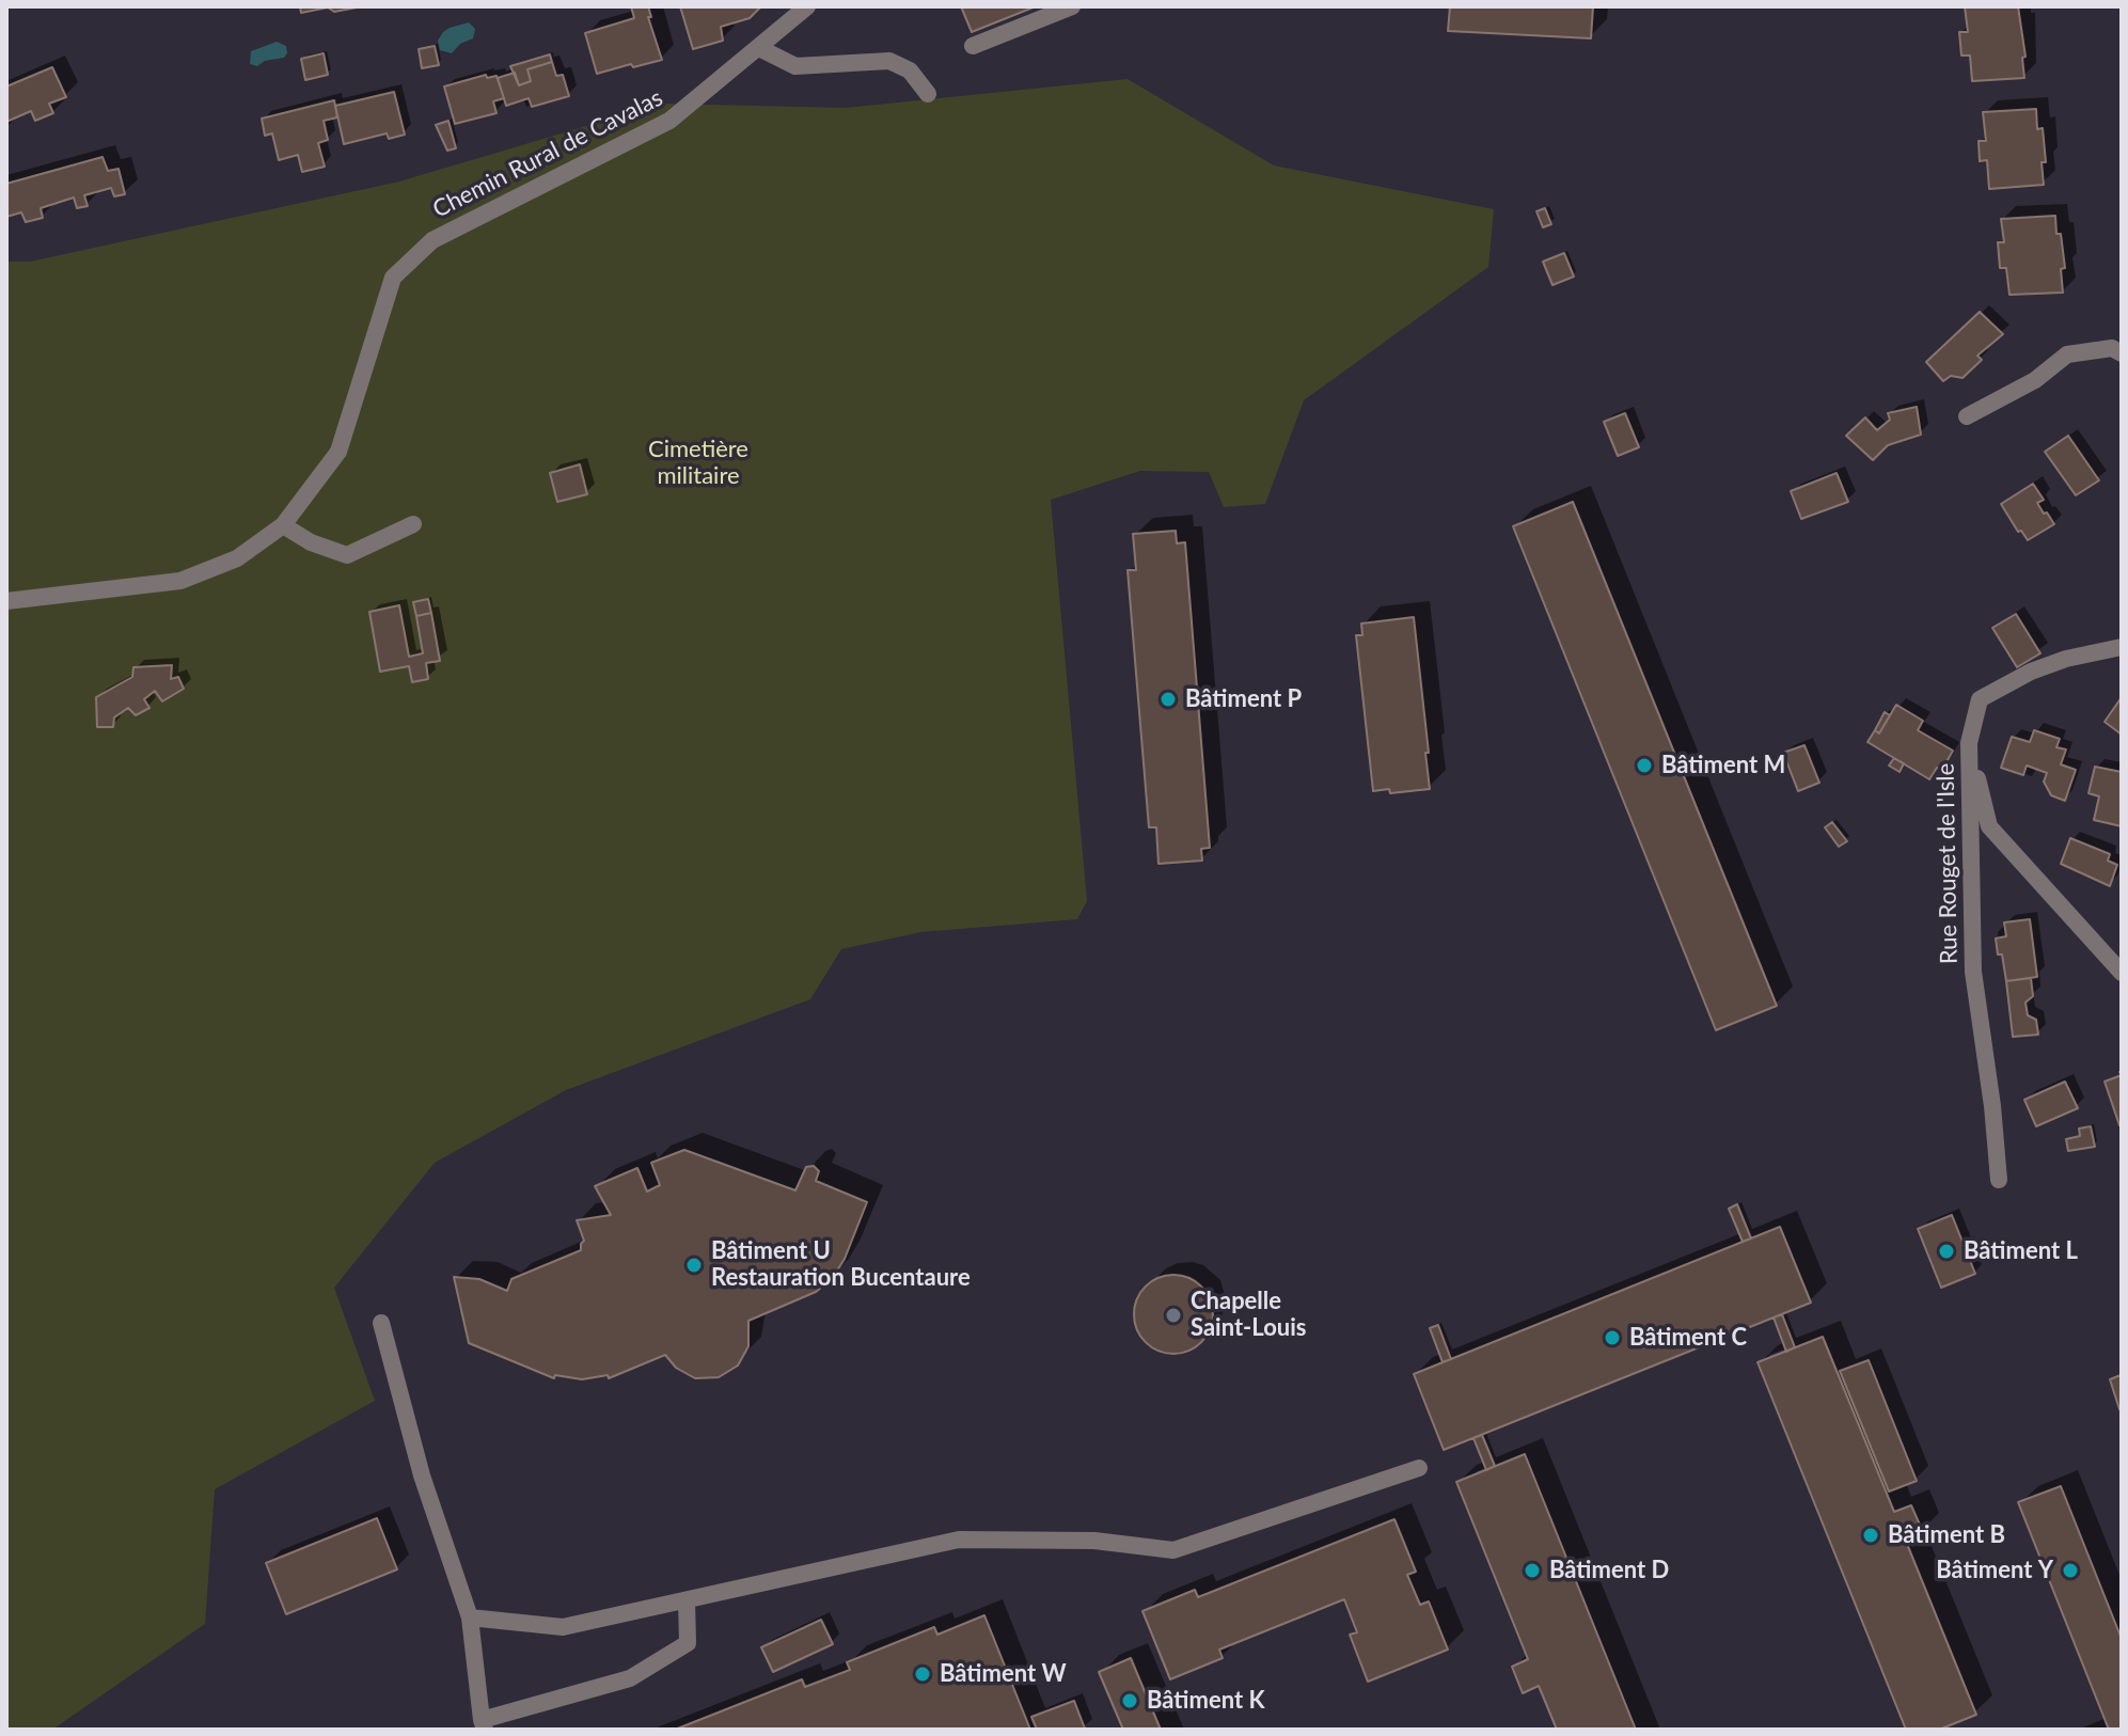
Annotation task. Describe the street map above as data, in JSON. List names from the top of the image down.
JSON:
{
  "streets": {
    "street": ["Chemin Rural de Cavalas", "Rue Rouget de l'Isle"]
  },
  "parks": ["Cimetière militaire"],
  "places": [
    "Bâtiment P",
    "Bâtiment M",
    "Bâtiment L",
    "Bâtiment U Restauration Bucentaure",
    "Chapelle Saint-Louis",
    "Bâtiment C",
    "Bâtiment B",
    "Bâtiment D",
    "Bâtiment Y",
    "Bâtiment W",
    "Bâtiment K"
  ]
}
